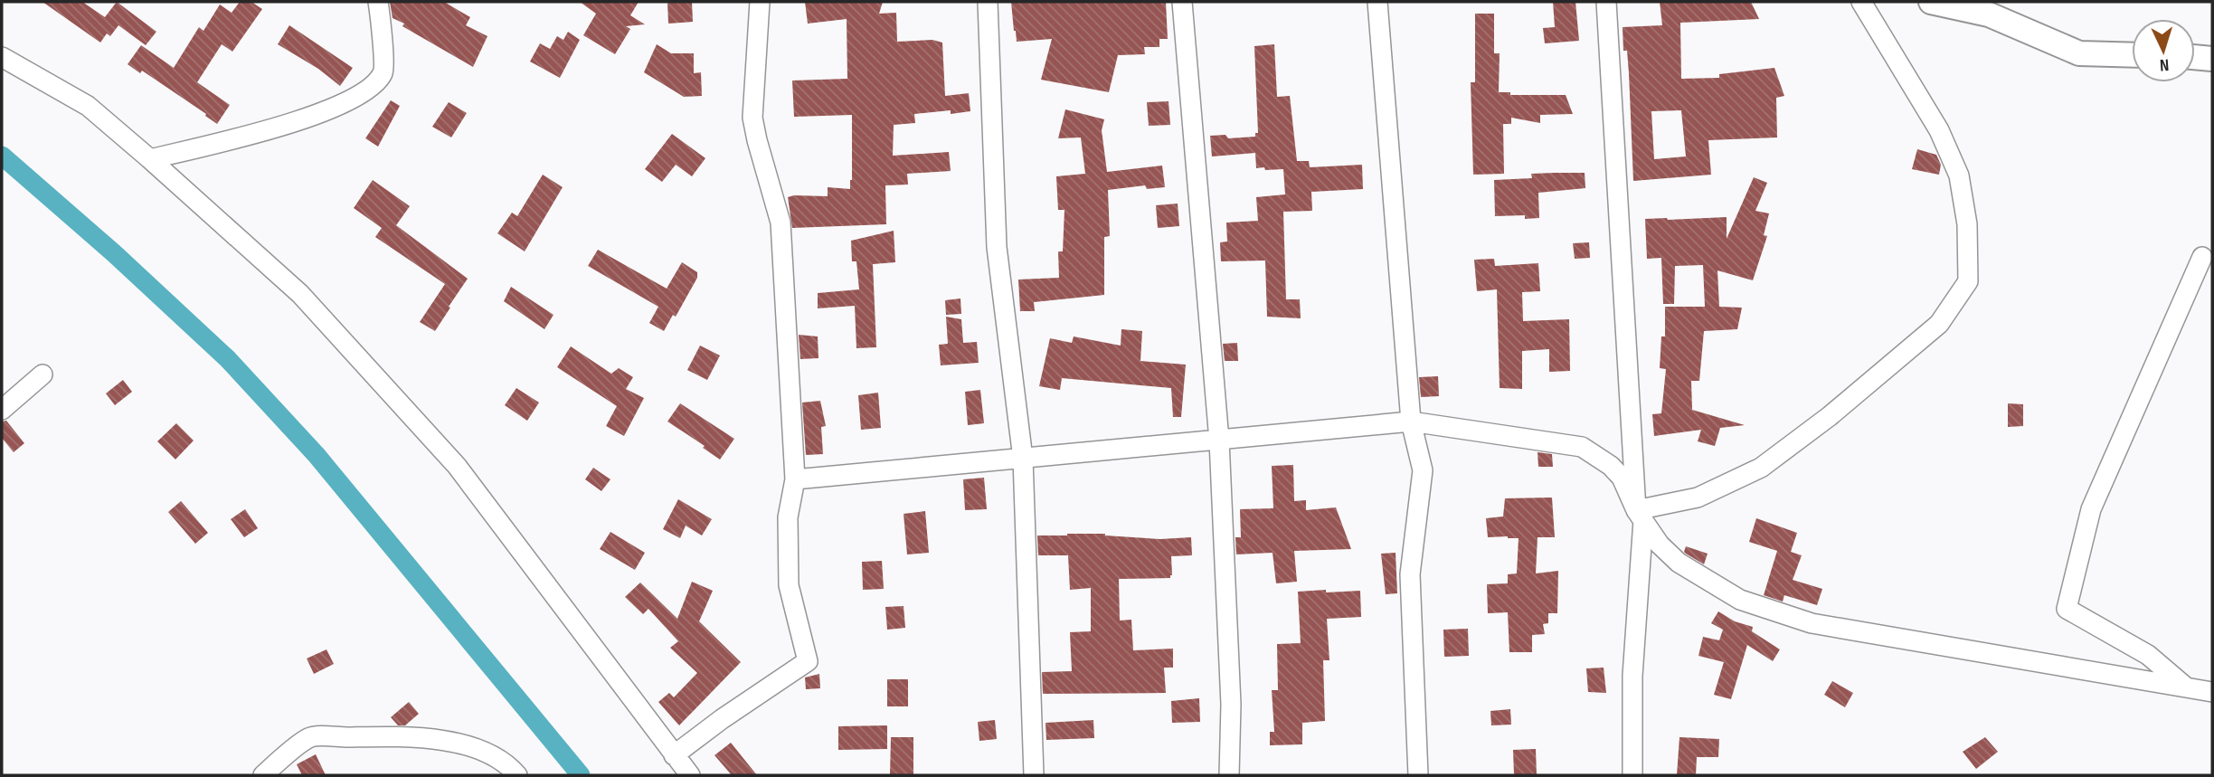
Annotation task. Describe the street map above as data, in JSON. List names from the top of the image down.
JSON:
{
  "north": "bottom"
}
